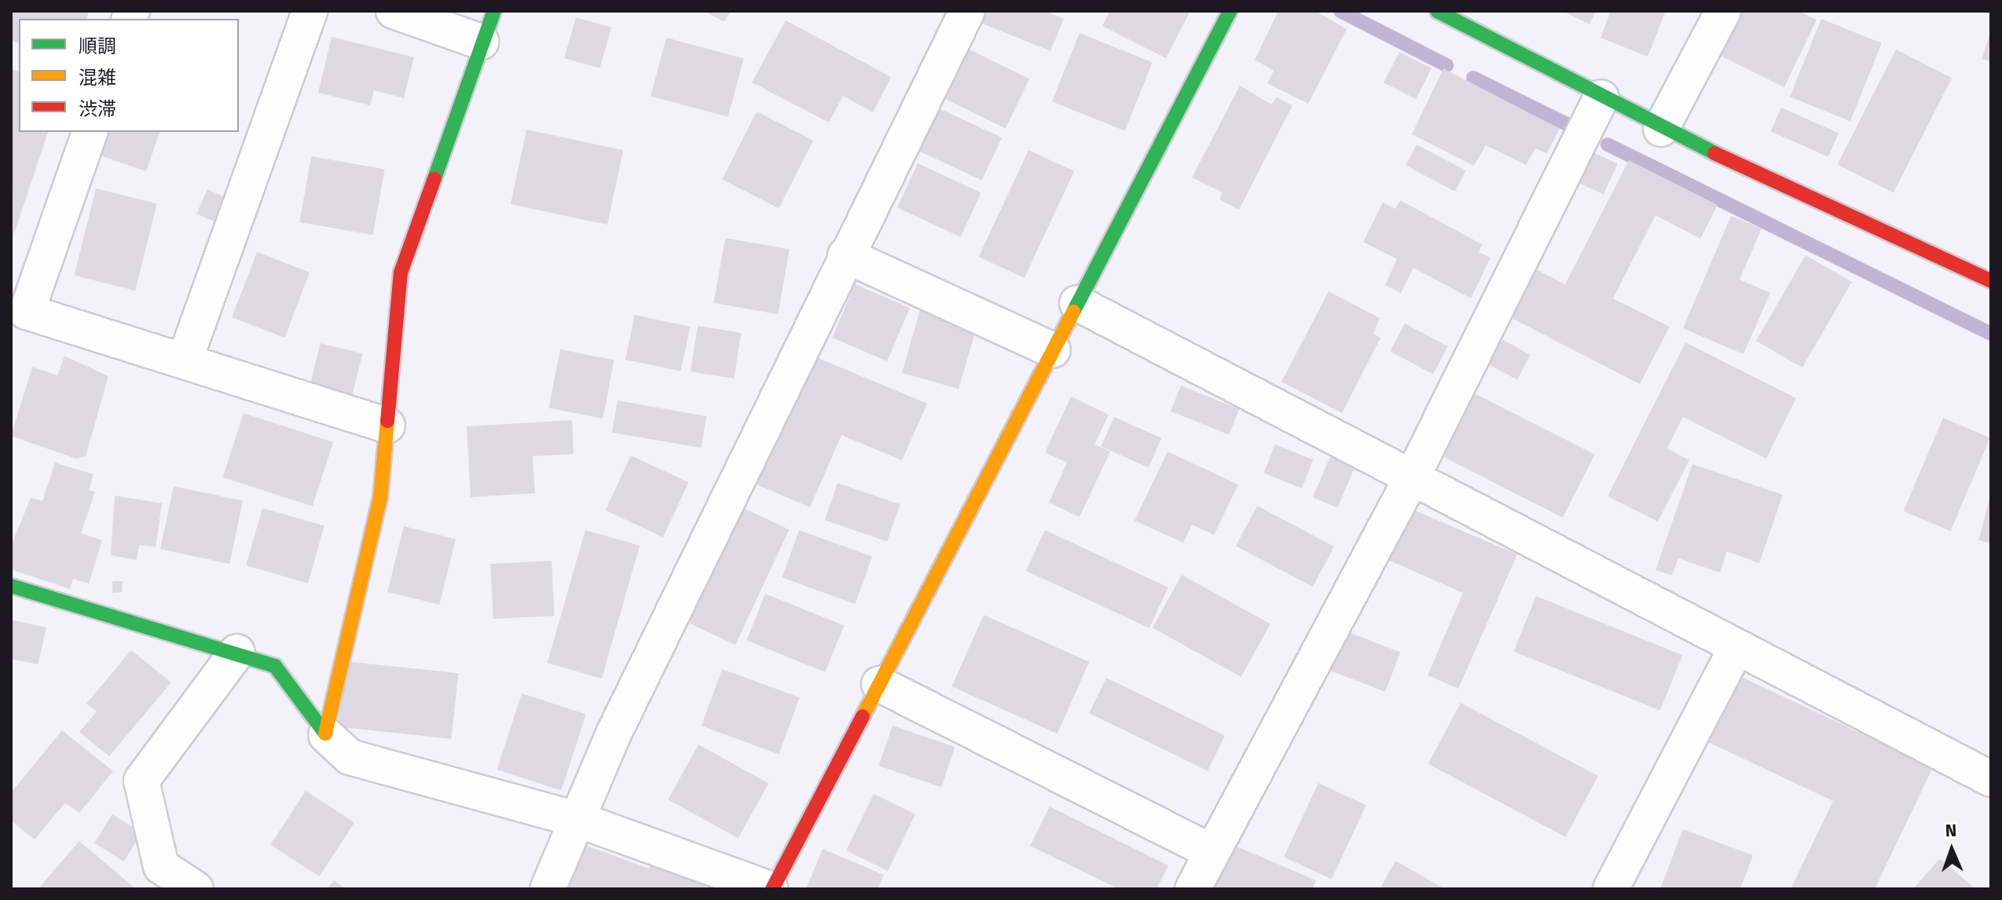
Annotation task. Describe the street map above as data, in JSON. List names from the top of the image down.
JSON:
{
  "legend": ["順調", "混雑", "渋滞"],
  "north": "top"
}
